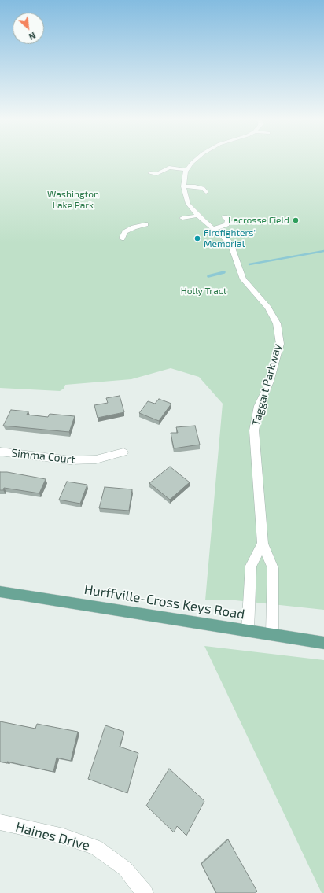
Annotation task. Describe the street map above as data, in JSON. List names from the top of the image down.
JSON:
{
  "streets": {
    "main road": ["Hurffville-Cross Keys Road"],
    "street": ["Taggart Parkway", "Simma Court", "Haines Drive"]
  },
  "crossings": [
    ["Taggart Parkway", "Hurffville-Cross Keys Road"]
  ],
  "parks": ["Washington Lake Park", "Holly Tract"],
  "places": ["Lacrosse Field", "Firefighters' Memorial"],
  "north": "bottom right"
}
